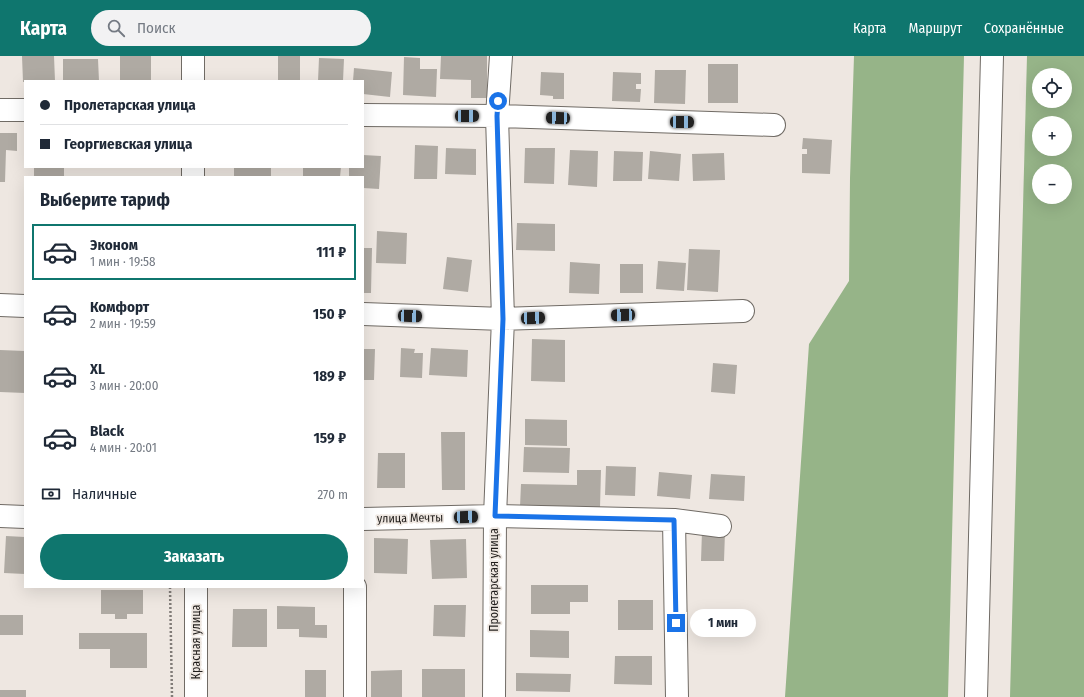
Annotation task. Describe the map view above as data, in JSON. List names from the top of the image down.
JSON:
{
  "streets": {
    "street": ["улица Мечты", "Пролетарская улица", "Красная улица"]
  },
  "crossings": [
    ["улица Мечты", "Пролетарская улица"]
  ],
  "page": {
    "header": "Карта",
    "search": "Поиск",
    "nav": ["Карта", "Маршрут", "Сохранённые"],
    "map_buttons": ["+", "−"],
    "banner": ["Пролетарская улица", "Георгиевская улица"],
    "heading": "Выберите тариф",
    "list": [
      {
        "name": "Эконом",
        "note": "1 мин · 19:58",
        "value": "111 ₽"
      },
      {
        "name": "Комфорт",
        "note": "2 мин · 19:59",
        "value": "150 ₽"
      },
      {
        "name": "XL",
        "note": "3 мин · 20:00",
        "value": "189 ₽"
      },
      {
        "name": "Black",
        "note": "4 мин · 20:01",
        "value": "159 ₽"
      }
    ],
    "pay": ["Наличные", "270 m"],
    "buttons": "Заказать",
    "bubble": "1 мин"
  }
}
